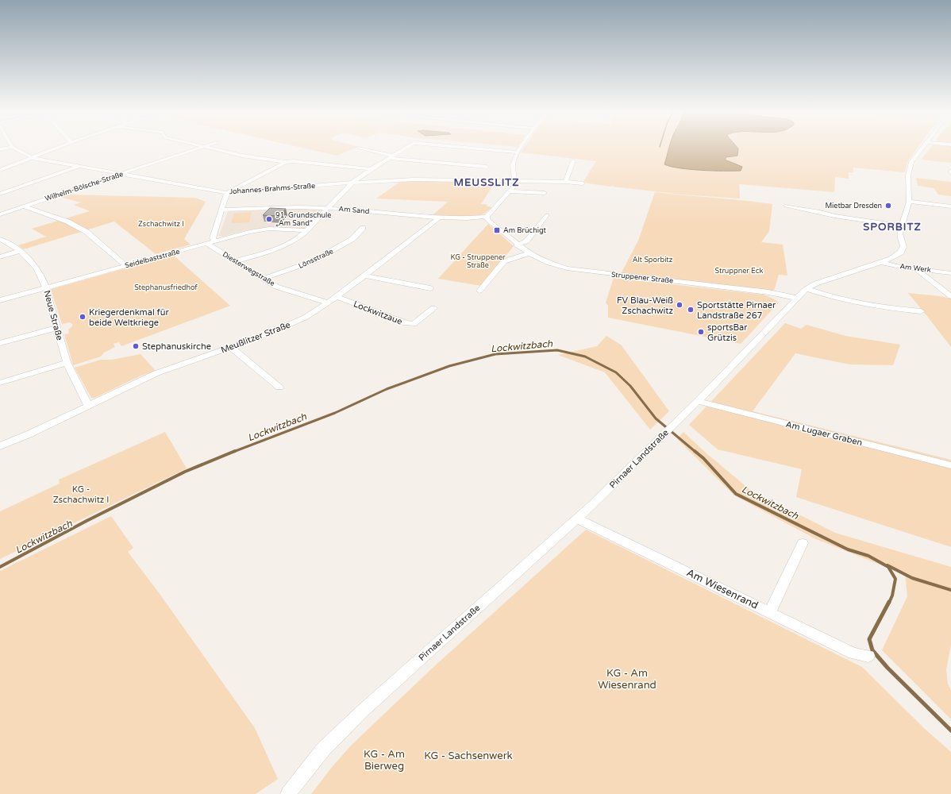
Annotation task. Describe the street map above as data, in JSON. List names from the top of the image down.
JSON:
{
  "streets": {
    "street": [
      "Wilhelm-Bölsche-Straße",
      "Johannes-Brahms-Straße",
      "Am Sand",
      "Seidelbaststraße",
      "Lönsstraße",
      "Am Werk",
      "Diesterwegstraße",
      "Struppener Straße",
      "Lockwitzaue",
      "Neue Straße",
      "Meußlitzer Straße",
      "Am Lugaer Graben",
      "Pirnaer Landstraße",
      "Am Wiesenrand"
    ]
  },
  "crossings": [
    ["Wilhelm-Bölsche-Straße", "Johannes-Brahms-Straße"],
    ["Am Sand", "Struppener Straße"],
    ["Am Sand", "Meußlitzer Straße"],
    ["Seidelbaststraße", "Diesterwegstraße"],
    ["Seidelbaststraße", "Neue Straße"],
    ["Lönsstraße", "Diesterwegstraße"],
    ["Am Werk", "Pirnaer Landstraße"],
    ["Diesterwegstraße", "Meußlitzer Straße"],
    ["Struppener Straße", "Pirnaer Landstraße"],
    ["Lockwitzaue", "Meußlitzer Straße"],
    ["Neue Straße", "Meußlitzer Straße"],
    ["Am Lugaer Graben", "Pirnaer Landstraße"],
    ["Pirnaer Landstraße", "Am Wiesenrand"]
  ],
  "districts": ["MEUSSLITZ", "SPORBITZ"],
  "water": ["Lockwitzbach"],
  "parks": [
    "Zschachwitz I",
    "KG - Struppener Straße",
    "Alt Sporbitz",
    "Struppner Eck",
    "Stephanusfriedhof",
    "KG - Zschachwitz I",
    "KG - Am Wiesenrand",
    "KG - Am Bierweg",
    "KG - Sachsenwerk"
  ],
  "places": {
    "other": [
      "Mietbar Dresden",
      "91. Grundschule „Am Sand“",
      "FV Blau-Weiß Zschachwitz",
      "Sportstätte Pirnaer Landstraße 267",
      "Kriegerdenkmal für beide Weltkriege",
      "sportsBar Grützis",
      "Stephanuskirche"
    ],
    "transit": ["Am Brüchigt"]
  }
}
